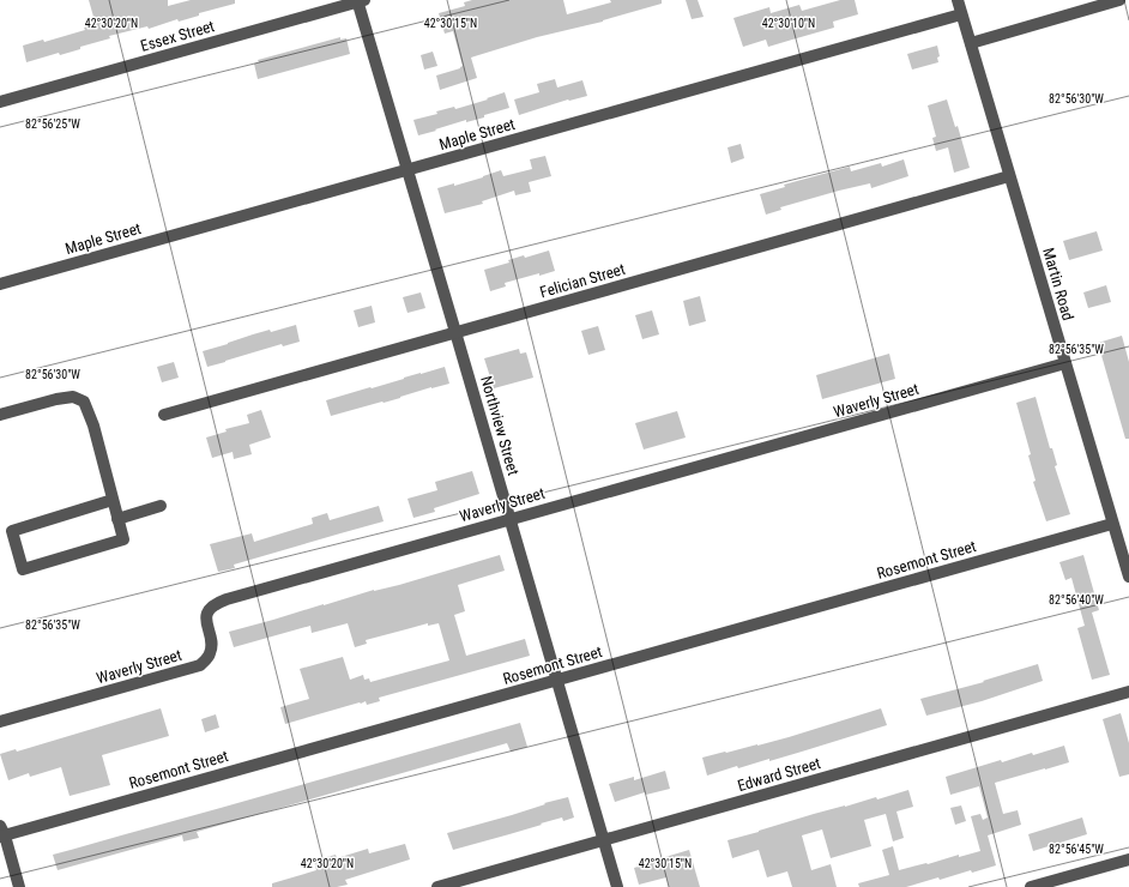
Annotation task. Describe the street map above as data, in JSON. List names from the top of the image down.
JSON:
{
  "streets": {
    "street": [
      "Essex Street",
      "Maple Street",
      "Felician Street",
      "Martin Road",
      "Waverly Street",
      "Northview Street",
      "Rosemont Street",
      "Edward Street"
    ]
  },
  "crossings": [
    ["Essex Street", "Northview Street"],
    ["Maple Street", "Martin Road"],
    ["Maple Street", "Northview Street"],
    ["Felician Street", "Martin Road"],
    ["Felician Street", "Northview Street"],
    ["Martin Road", "Waverly Street"],
    ["Martin Road", "Rosemont Street"],
    ["Waverly Street", "Northview Street"],
    ["Northview Street", "Rosemont Street"],
    ["Northview Street", "Edward Street"]
  ],
  "coordinates": [
    "42°30'20\"N",
    "42°30'15\"N",
    "42°30'10\"N",
    "82°56'30\"W",
    "82°56'25\"W",
    "82°56'35\"W",
    "82°56'40\"W",
    "82°56'45\"W"
  ]
}
